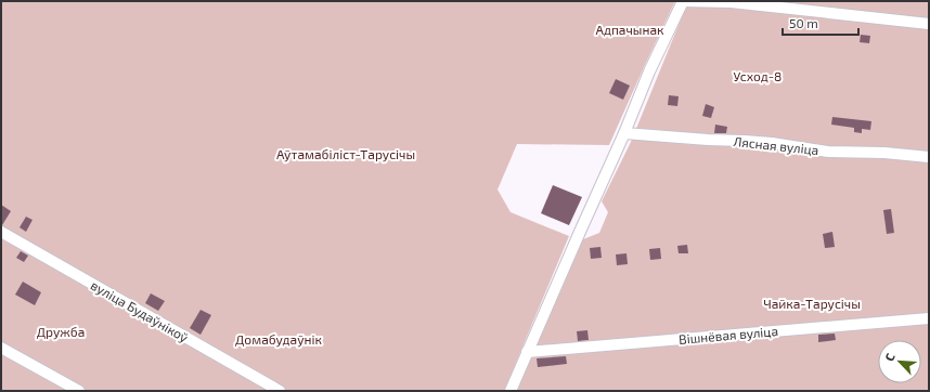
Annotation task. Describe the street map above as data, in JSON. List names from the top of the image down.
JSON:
{
  "streets": {
    "street": ["Лясная вуліца", "вуліца Будаўнікоў", "Вішнёвая вуліца"]
  },
  "parks": [
    "Адпачынак",
    "Усход-8",
    "Аўтамабіліст-Тарусічы",
    "Чайка-Тарусічы",
    "Дружба",
    "Домабудаўнік"
  ],
  "scale_bar": "50 m",
  "north": "top left"
}
